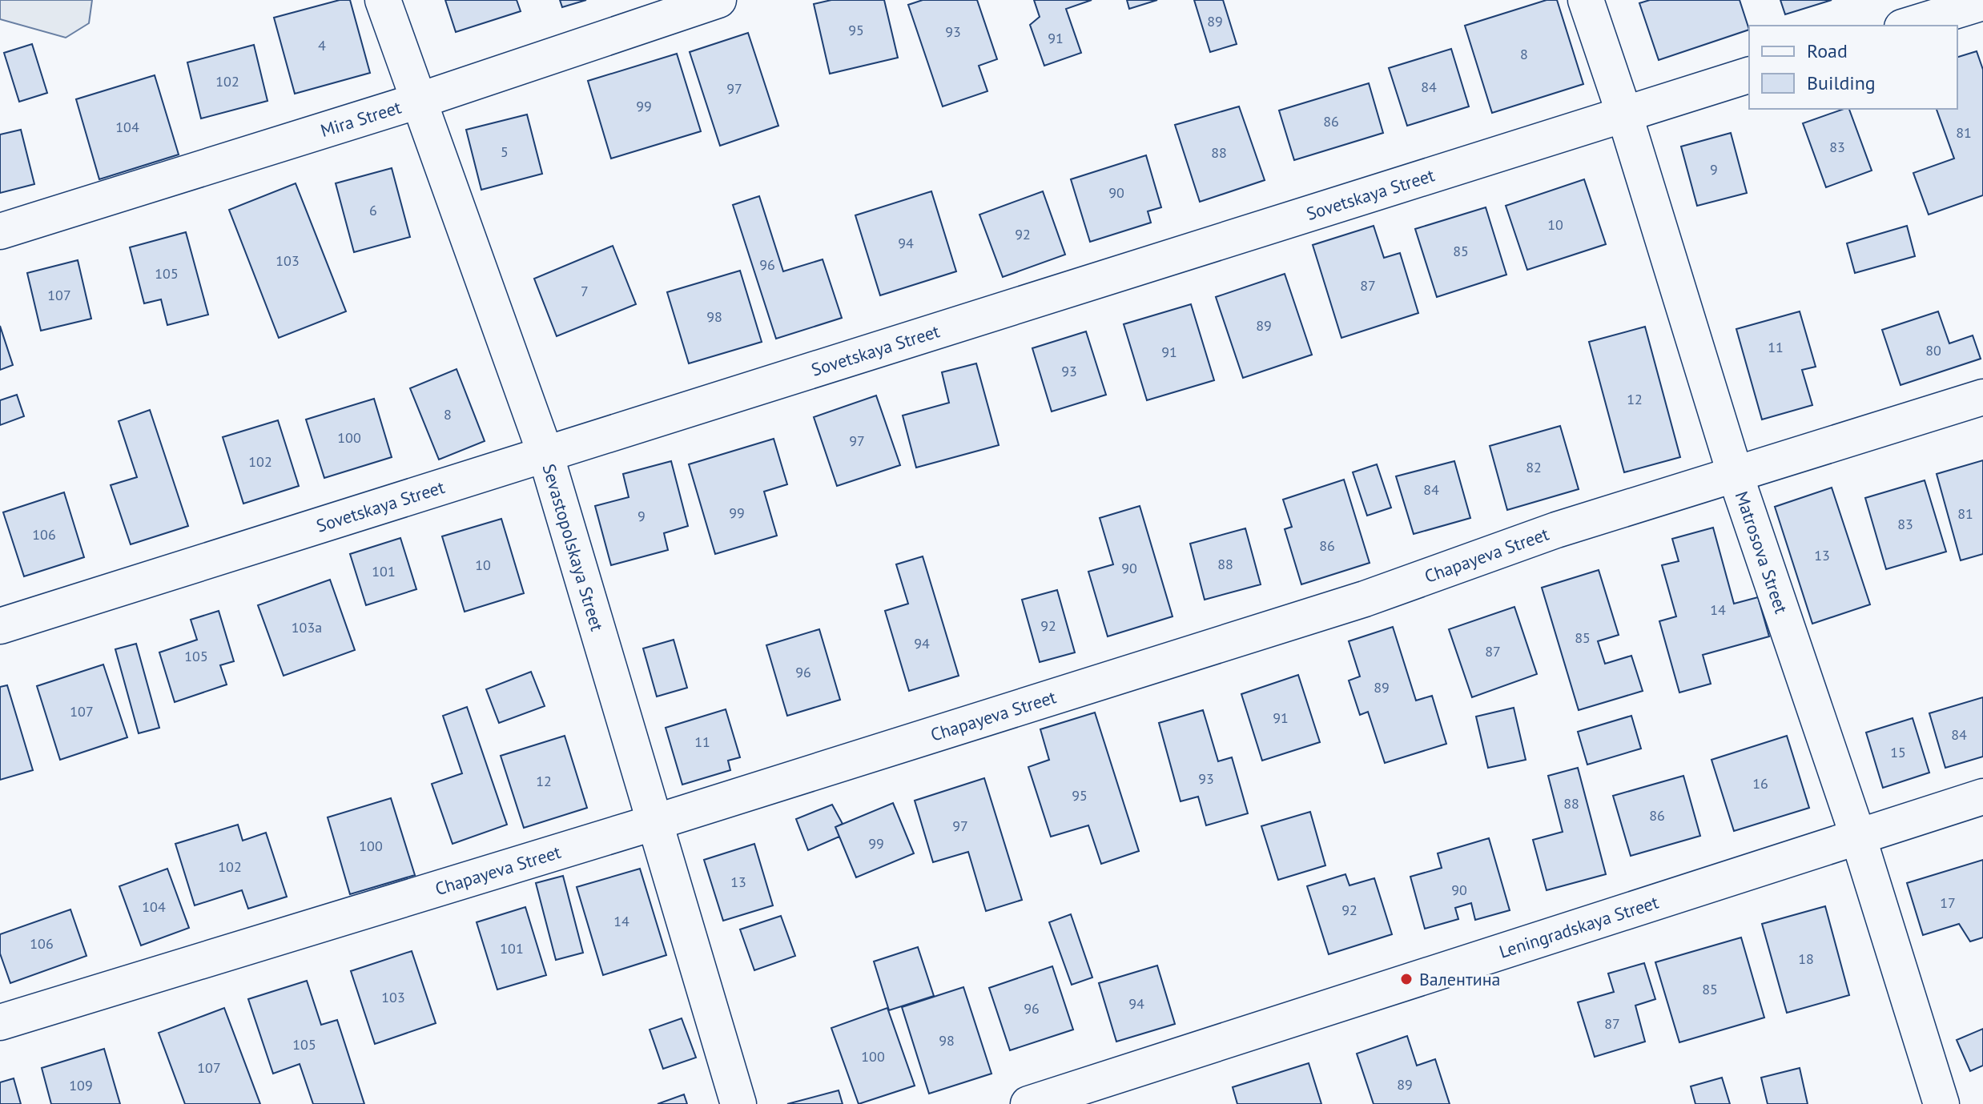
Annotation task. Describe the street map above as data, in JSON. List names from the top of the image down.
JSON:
{
  "streets": {
    "street": [
      "Mira Street",
      "Sovetskaya Street",
      "Sevastopolskaya Street",
      "Matrosova Street",
      "Chapayeva Street",
      "Leningradskaya Street"
    ]
  },
  "crossings": [
    ["Mira Street", "Sevastopolskaya Street"],
    ["Sovetskaya Street", "Sevastopolskaya Street"],
    ["Sovetskaya Street", "Matrosova Street"],
    ["Sevastopolskaya Street", "Chapayeva Street"],
    ["Matrosova Street", "Chapayeva Street"],
    ["Matrosova Street", "Leningradskaya Street"]
  ],
  "places": ["Валентина"],
  "house_numbers": [
    "89",
    "95",
    "93",
    "91",
    "4",
    "8",
    "102",
    "84",
    "97",
    "99",
    "86",
    "104",
    "81",
    "83",
    "5",
    "88",
    "9",
    "90",
    "6",
    "10",
    "92",
    "94",
    "85",
    "103",
    "96",
    "105",
    "87",
    "7",
    "107",
    "98",
    "89",
    "11",
    "80",
    "91",
    "93",
    "12",
    "8",
    "100",
    "97",
    "102",
    "82",
    "84",
    "99",
    "81",
    "9",
    "83",
    "106",
    "86",
    "13",
    "88",
    "10",
    "90",
    "101",
    "14",
    "92",
    "103а",
    "85",
    "94",
    "87",
    "105",
    "96",
    "89",
    "107",
    "91",
    "84",
    "11",
    "15",
    "93",
    "12",
    "16",
    "95",
    "88",
    "86",
    "97",
    "99",
    "100",
    "102",
    "13",
    "90",
    "17",
    "104",
    "92",
    "14",
    "106",
    "101",
    "18",
    "85",
    "103",
    "94",
    "96",
    "87",
    "98",
    "105",
    "100",
    "107",
    "89",
    "109"
  ],
  "legend": ["Road", "Building"]
}
